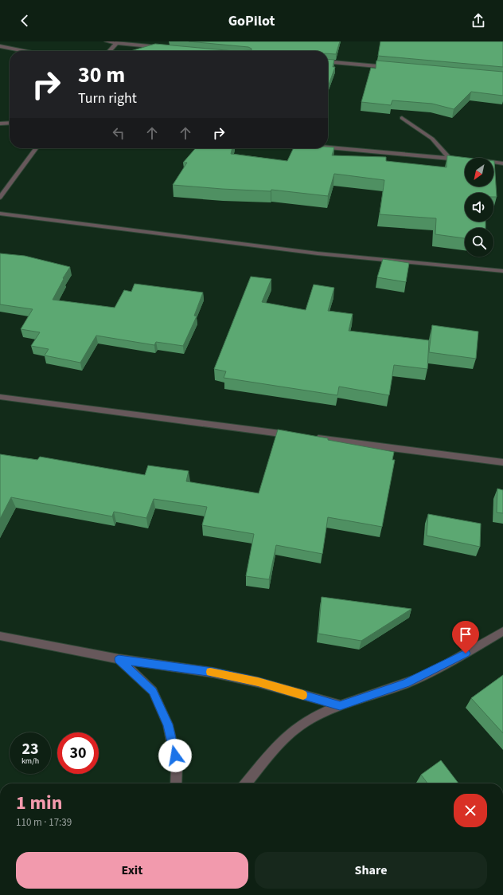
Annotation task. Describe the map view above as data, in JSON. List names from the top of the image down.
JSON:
{
  "north": "bottom left",
  "page": {
    "header": "GoPilot",
    "turn": ["30 m", "Turn right"],
    "speed": "23 km/h",
    "limit": "30",
    "heading": ["1 min", "110 m · 17:39"],
    "buttons": ["Exit", "Share"]
  }
}
